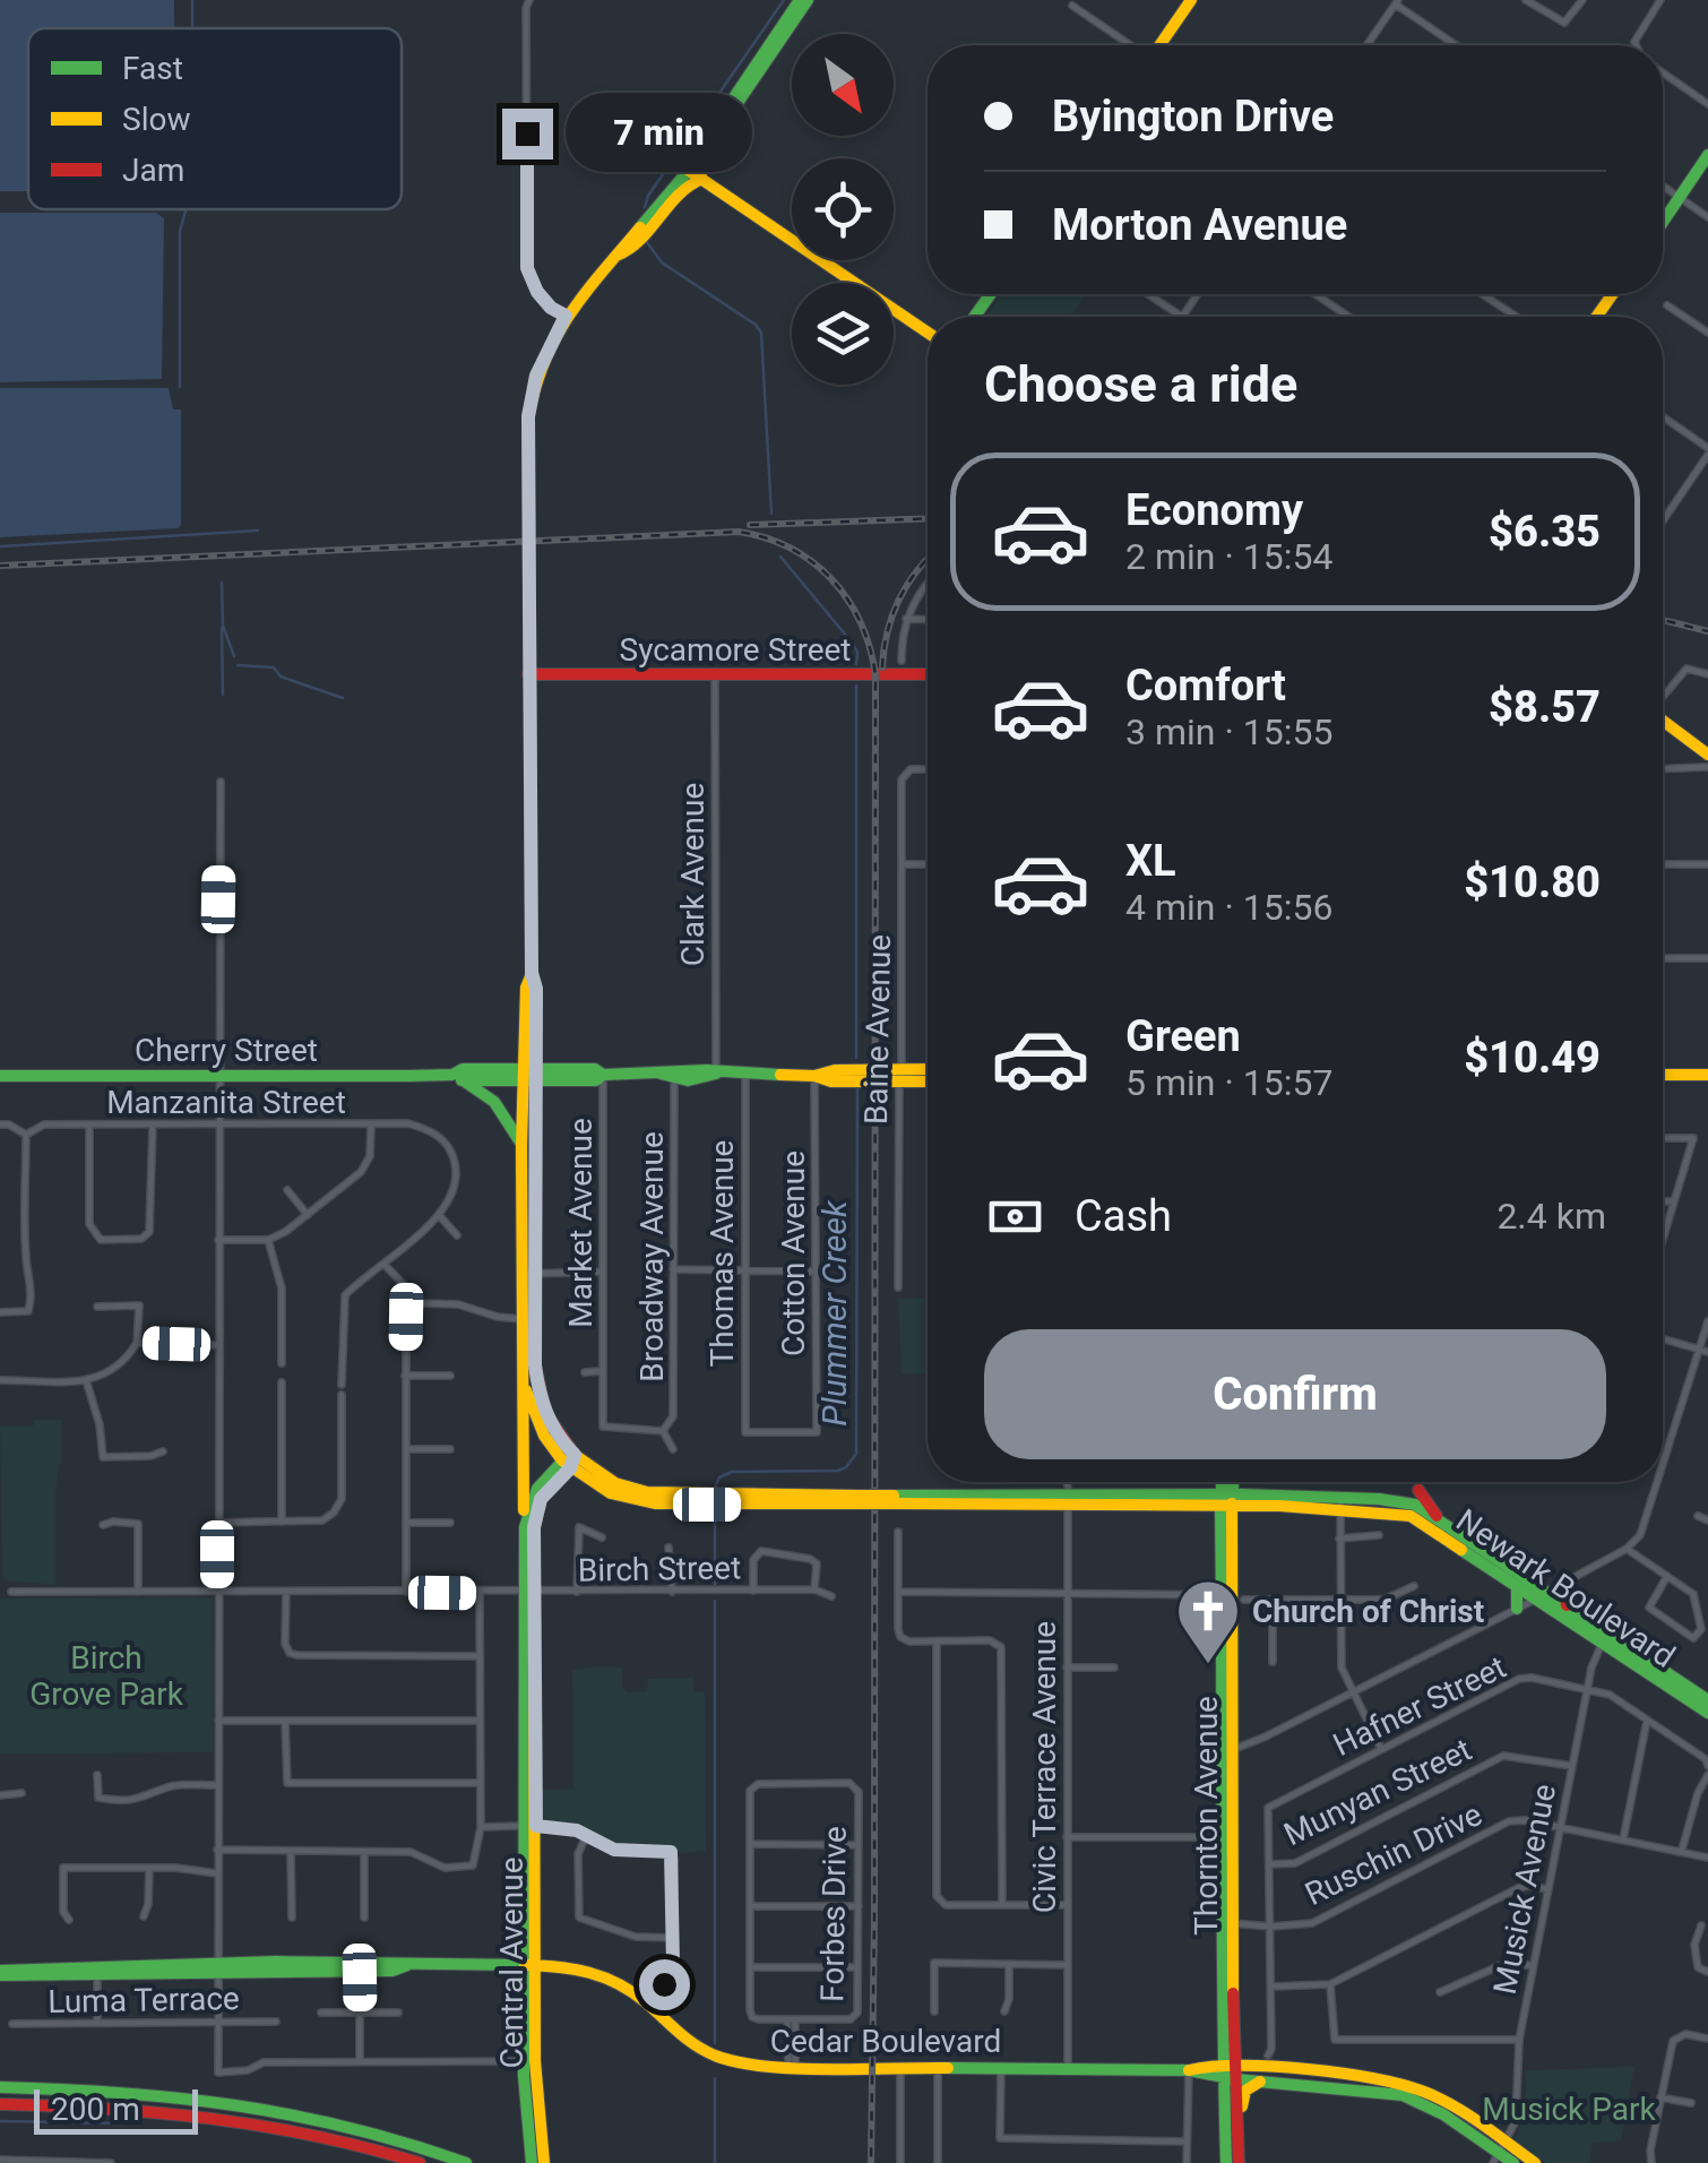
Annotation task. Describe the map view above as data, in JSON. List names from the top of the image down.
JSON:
{
  "streets": {
    "main road": [
      "Sycamore Street",
      "Cherry Street",
      "Newark Boulevard",
      "Thornton Avenue",
      "Central Avenue",
      "Cedar Boulevard"
    ],
    "street": [
      "Clark Avenue",
      "Baine Avenue",
      "Manzanita Street",
      "Market Avenue",
      "Thomas Avenue",
      "Cotton Avenue",
      "Broadway Avenue",
      "Birch Street",
      "Hafner Street",
      "Civic Terrace Avenue",
      "Munyan Street",
      "Ruschin Drive",
      "Musick Avenue",
      "Forbes Drive",
      "Luma Terrace"
    ]
  },
  "crossings": [
    ["Sycamore Street", "Clark Avenue"],
    ["Clark Avenue", "Cherry Street"],
    ["Baine Avenue", "Cherry Street"],
    ["Cherry Street", "Market Avenue"],
    ["Cherry Street", "Thomas Avenue"],
    ["Cherry Street", "Cotton Avenue"],
    ["Cherry Street", "Broadway Avenue"],
    ["Market Avenue", "Broadway Avenue"],
    ["Thomas Avenue", "Cotton Avenue"],
    ["Birch Street", "Central Avenue"],
    ["Newark Boulevard", "Civic Terrace Avenue"],
    ["Newark Boulevard", "Thornton Avenue"],
    ["Newark Boulevard", "Musick Avenue"],
    ["Newark Boulevard", "Central Avenue"],
    ["Hafner Street", "Munyan Street"],
    ["Hafner Street", "Musick Avenue"],
    ["Civic Terrace Avenue", "Cedar Boulevard"],
    ["Munyan Street", "Musick Avenue"],
    ["Thornton Avenue", "Ruschin Drive"],
    ["Thornton Avenue", "Cedar Boulevard"],
    ["Ruschin Drive", "Musick Avenue"],
    ["Musick Avenue", "Cedar Boulevard"],
    ["Forbes Drive", "Cedar Boulevard"],
    ["Central Avenue", "Cedar Boulevard"]
  ],
  "water": ["Plummer Creek"],
  "parks": ["Birch Grove Park", "Musick Park"],
  "places": {
    "church": ["Church of Christ"]
  },
  "legend": ["Fast", "Slow", "Jam"],
  "scale_bar": "200 m",
  "north": "bottom right",
  "page": {
    "banner": ["Byington Drive", "Morton Avenue"],
    "bubble": "7 min",
    "heading": "Choose a ride",
    "list": [
      {
        "name": "Economy",
        "note": "2 min · 15:54",
        "value": "$6.35"
      },
      {
        "name": "Comfort",
        "note": "3 min · 15:55",
        "value": "$8.57"
      },
      {
        "name": "XL",
        "note": "4 min · 15:56",
        "value": "$10.80"
      },
      {
        "name": "Green",
        "note": "5 min · 15:57",
        "value": "$10.49"
      }
    ],
    "pay": ["Cash", "2.4 km"],
    "buttons": "Confirm",
    "scale": "200 m"
  }
}
